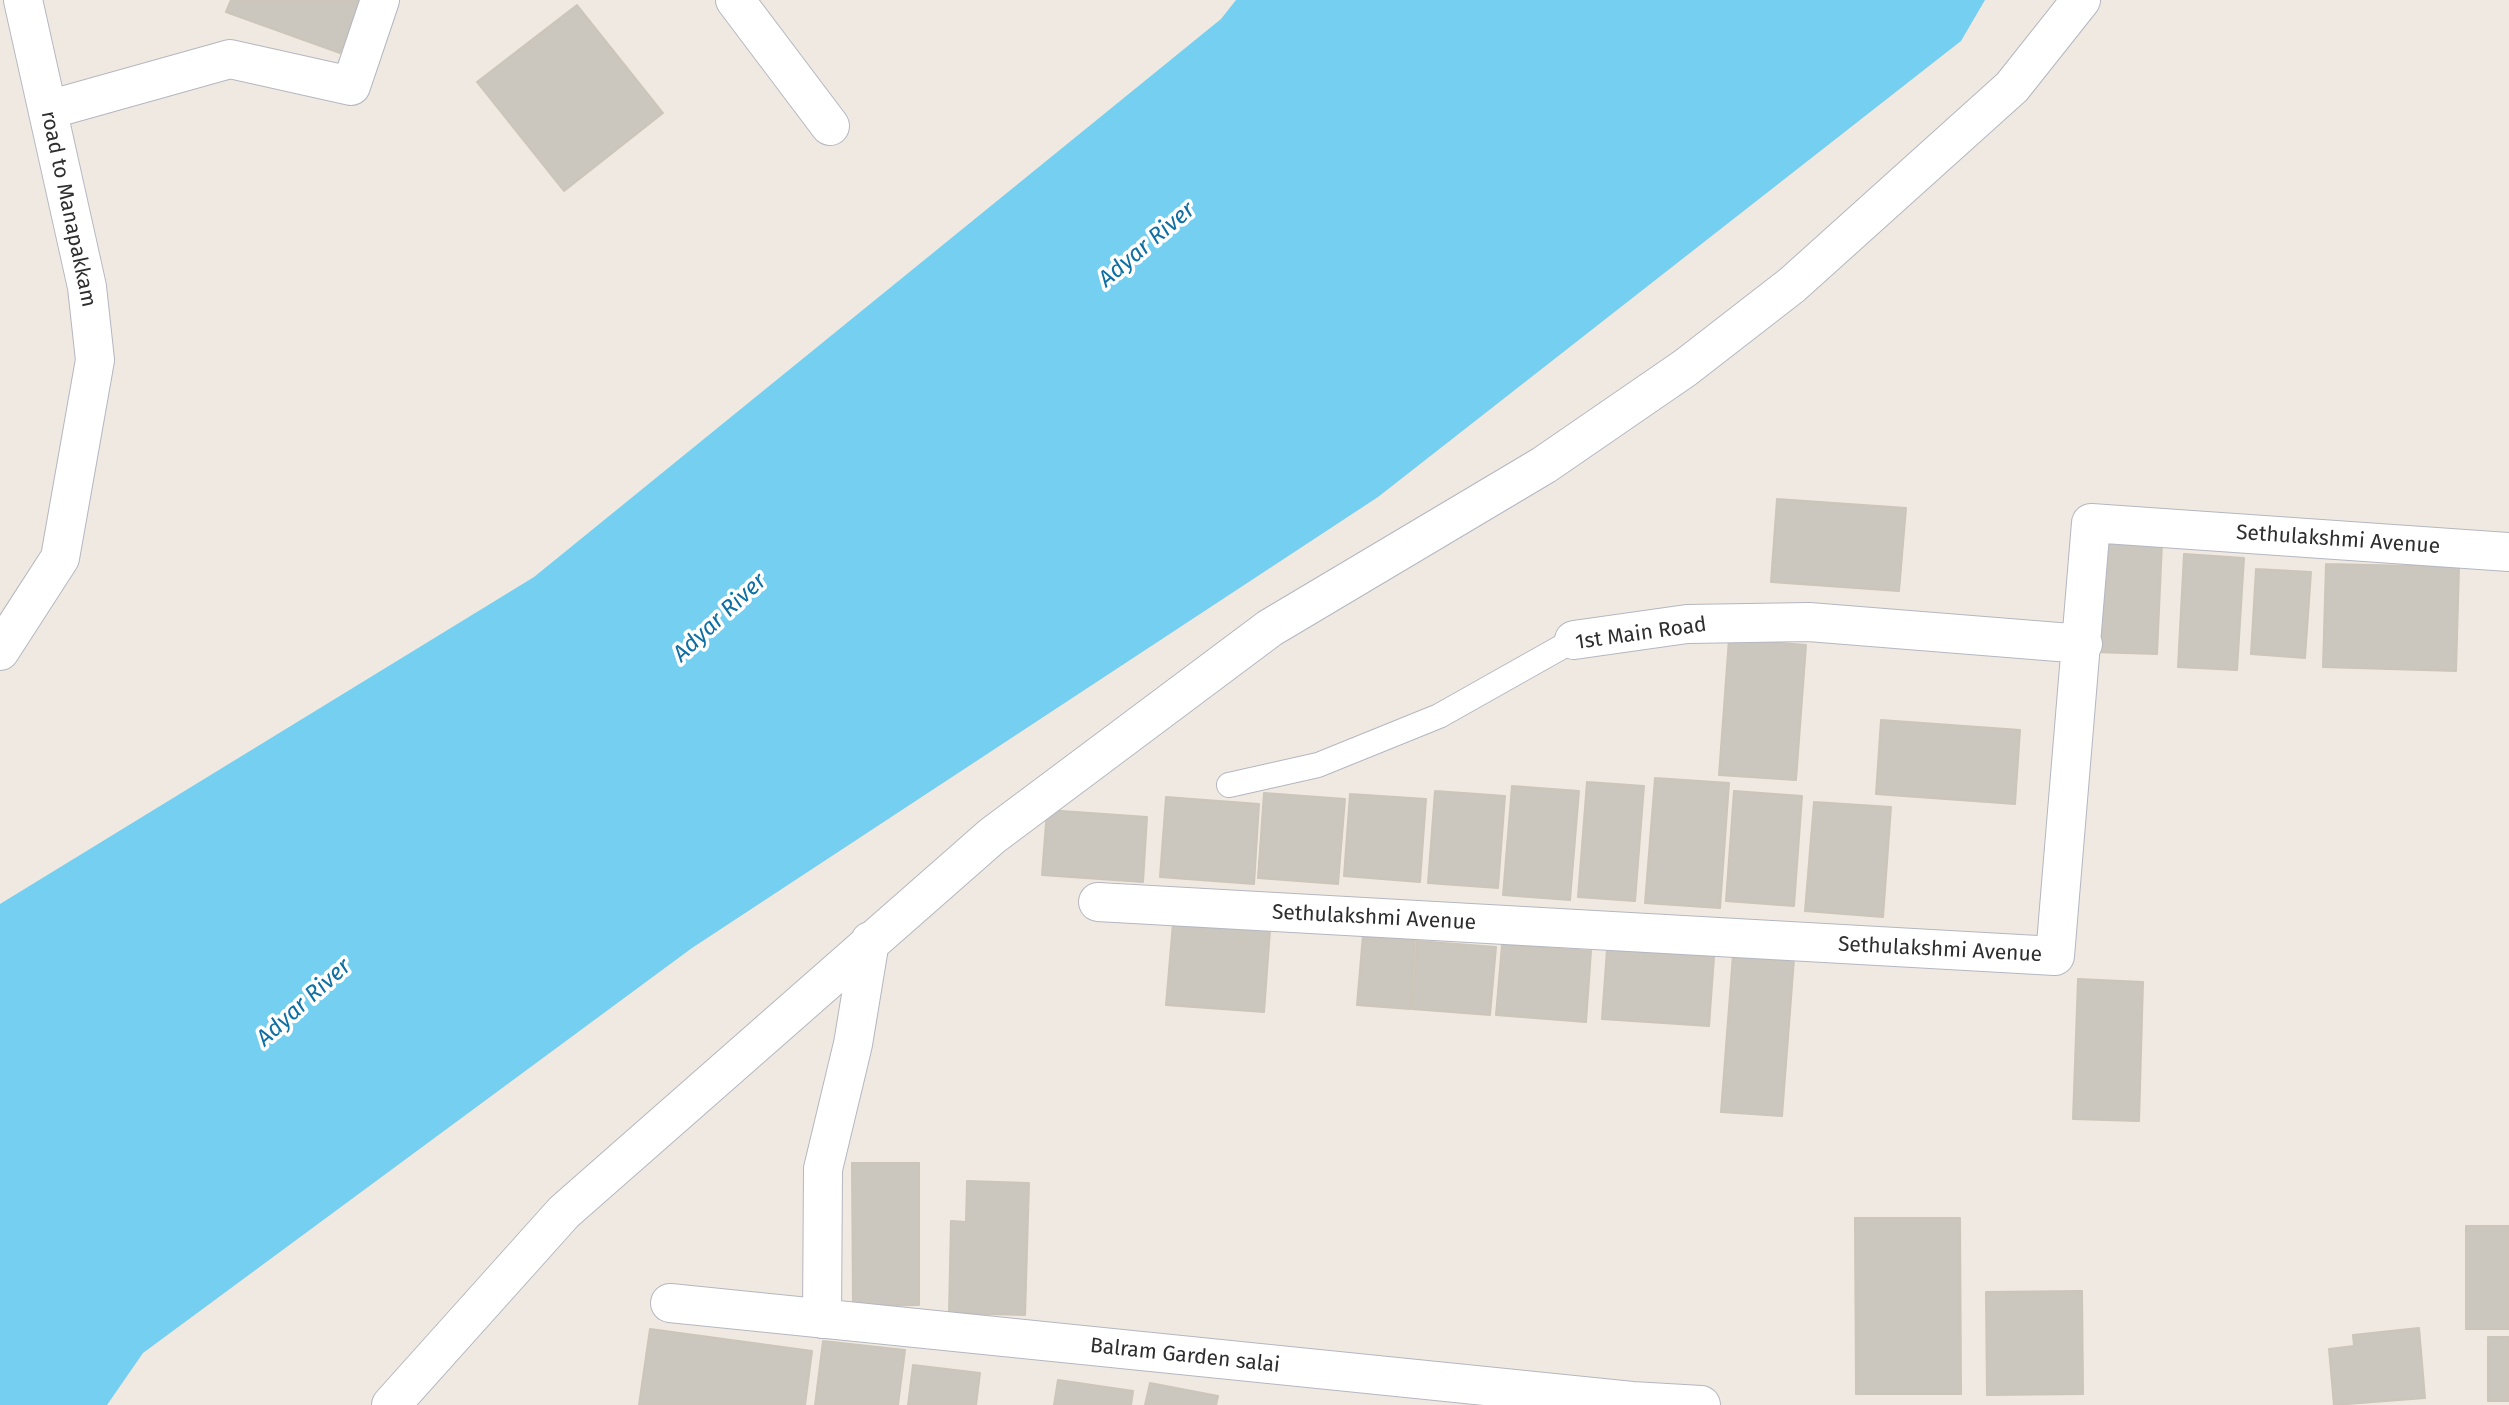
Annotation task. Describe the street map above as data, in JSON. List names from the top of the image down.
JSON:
{
  "streets": {
    "street": [
      "road to Manapakkam",
      "Sethulakshmi Avenue",
      "1st Main Road",
      "Balram Garden salai"
    ]
  },
  "crossings": [
    ["Sethulakshmi Avenue", "1st Main Road"]
  ],
  "water": ["Adyar River"]
}
